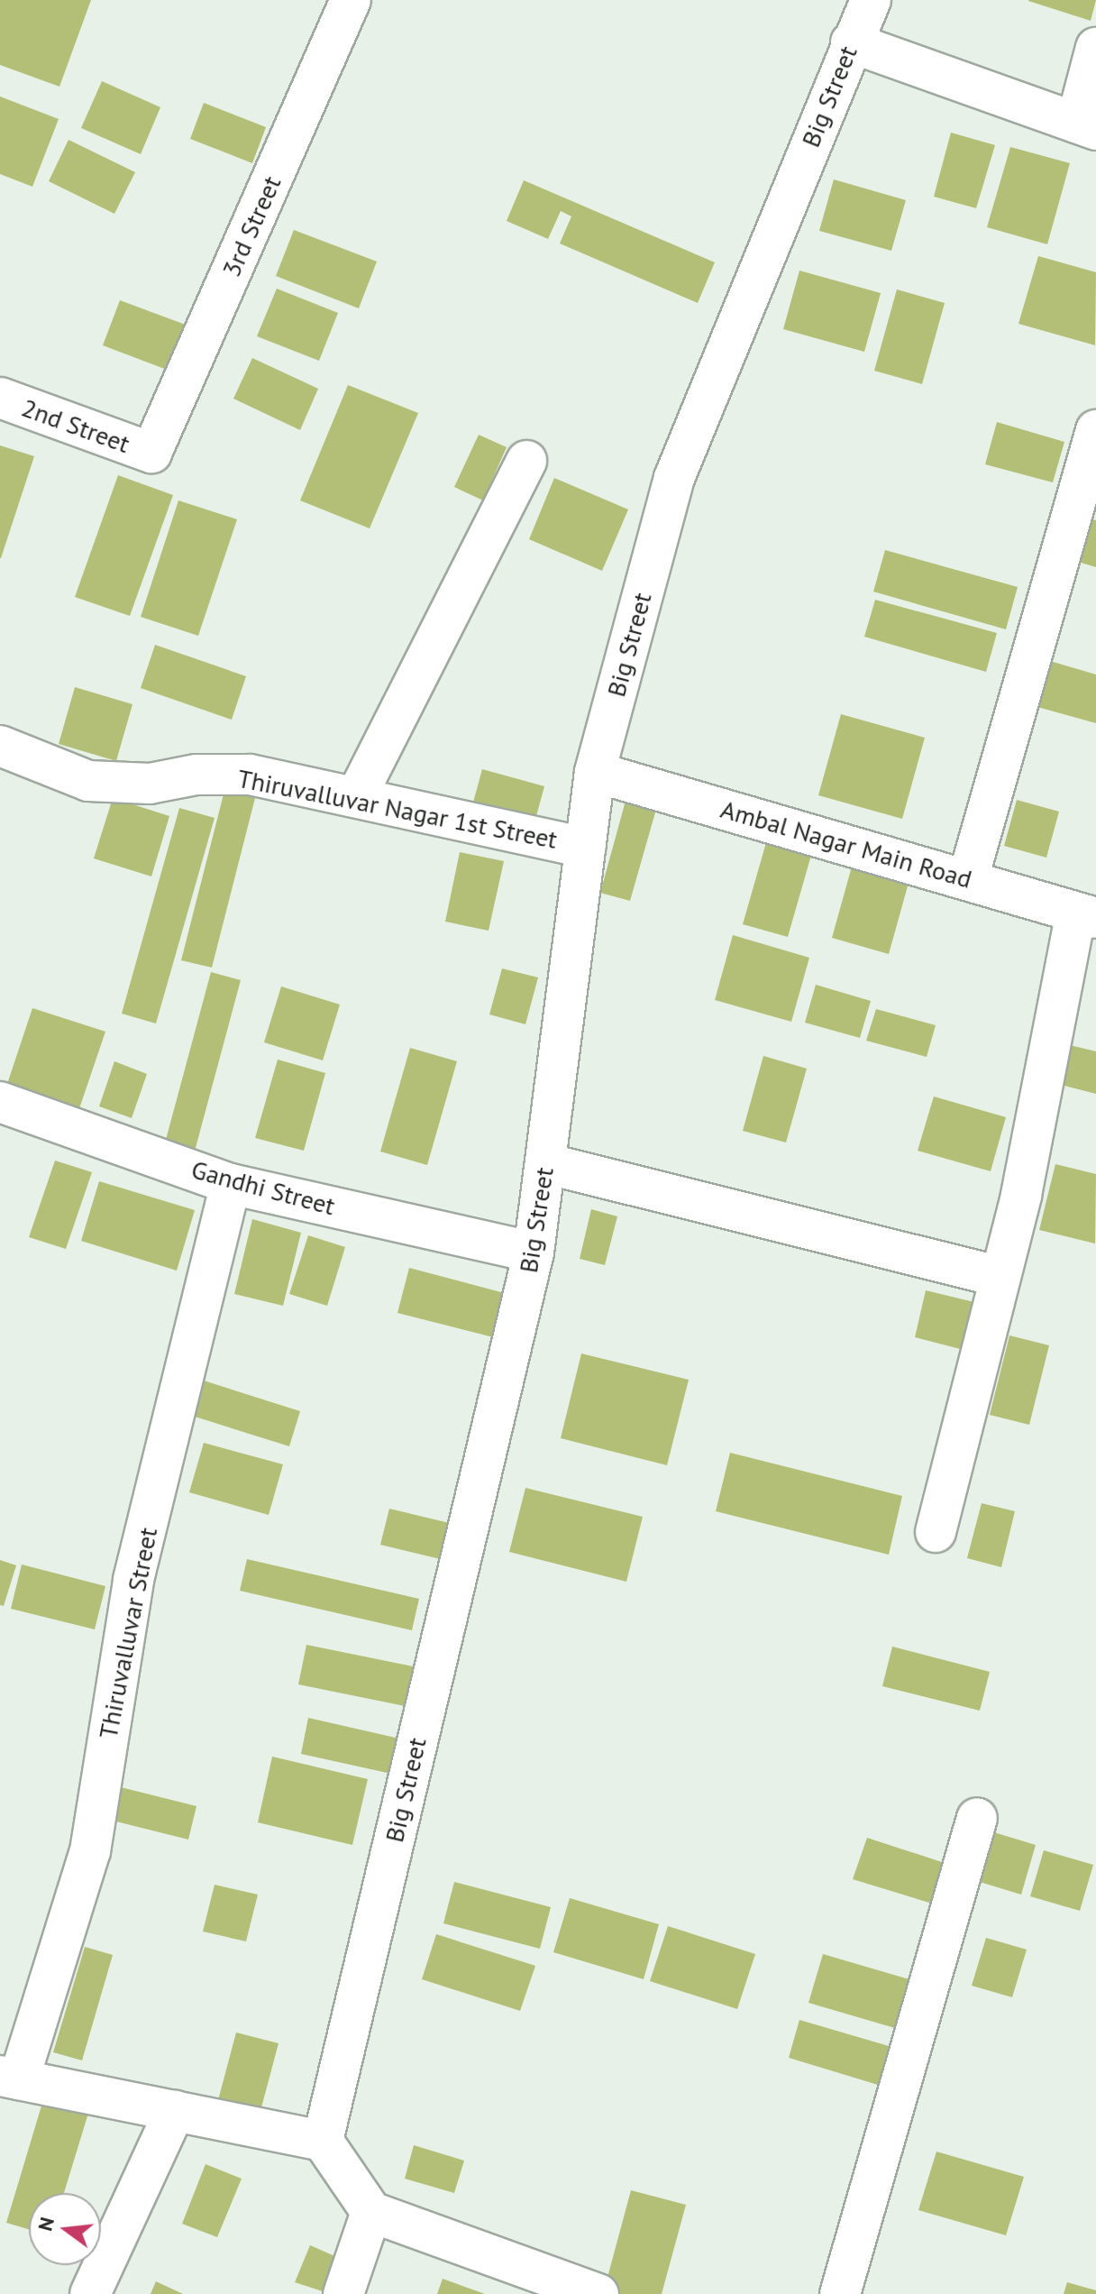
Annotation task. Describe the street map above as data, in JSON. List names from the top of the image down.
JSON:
{
  "streets": {
    "street": [
      "Big Street",
      "3rd Street",
      "2nd Street",
      "Thiruvalluvar Nagar 1st Street",
      "Ambal Nagar Main Road",
      "Gandhi Street",
      "Thiruvalluvar Street"
    ]
  },
  "crossings": [
    ["Big Street", "Thiruvalluvar Nagar 1st Street"],
    ["Big Street", "Ambal Nagar Main Road"],
    ["Big Street", "Gandhi Street"],
    ["3rd Street", "2nd Street"],
    ["Gandhi Street", "Thiruvalluvar Street"]
  ],
  "north": "left"
}
